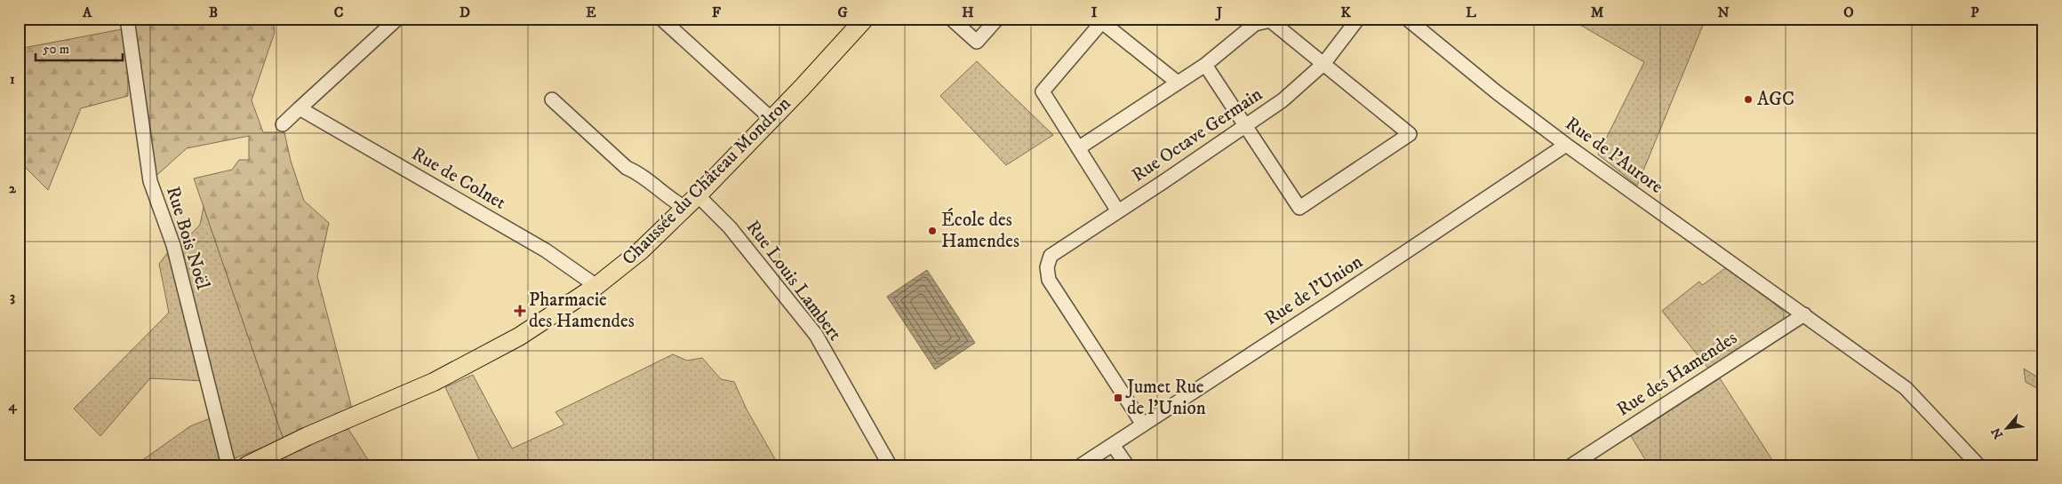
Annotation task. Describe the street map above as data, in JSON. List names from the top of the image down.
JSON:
{
  "streets": {
    "main road": ["Chaussée du Château Mondron"],
    "street": [
      "Rue Octave Germain",
      "Rue de l'Aurore",
      "Rue de Colnet",
      "Rue Bois Noël",
      "Rue Louis Lambert",
      "Rue de l'Union",
      "Rue des Hamendes"
    ]
  },
  "crossings": [
    ["Rue Octave Germain", "Rue de l'Union"],
    ["Rue de l'Aurore", "Rue de l'Union"],
    ["Rue de l'Aurore", "Rue des Hamendes"],
    ["Rue de Colnet", "Chaussée du Château Mondron"],
    ["Chaussée du Château Mondron", "Rue Louis Lambert"]
  ],
  "places": {
    "other": ["AGC", "École des Hamendes"],
    "health": ["Pharmacie des Hamendes"],
    "transit": ["Jumet Rue de l'Union"]
  },
  "scale_bar": "50 m",
  "north": "bottom left",
  "grid": {
    "columns": [
      "A",
      "B",
      "C",
      "D",
      "E",
      "F",
      "G",
      "H",
      "I",
      "J",
      "K",
      "L",
      "M",
      "N",
      "O",
      "P"
    ],
    "rows": [
      "1",
      "2",
      "3",
      "4"
    ]
  }
}
